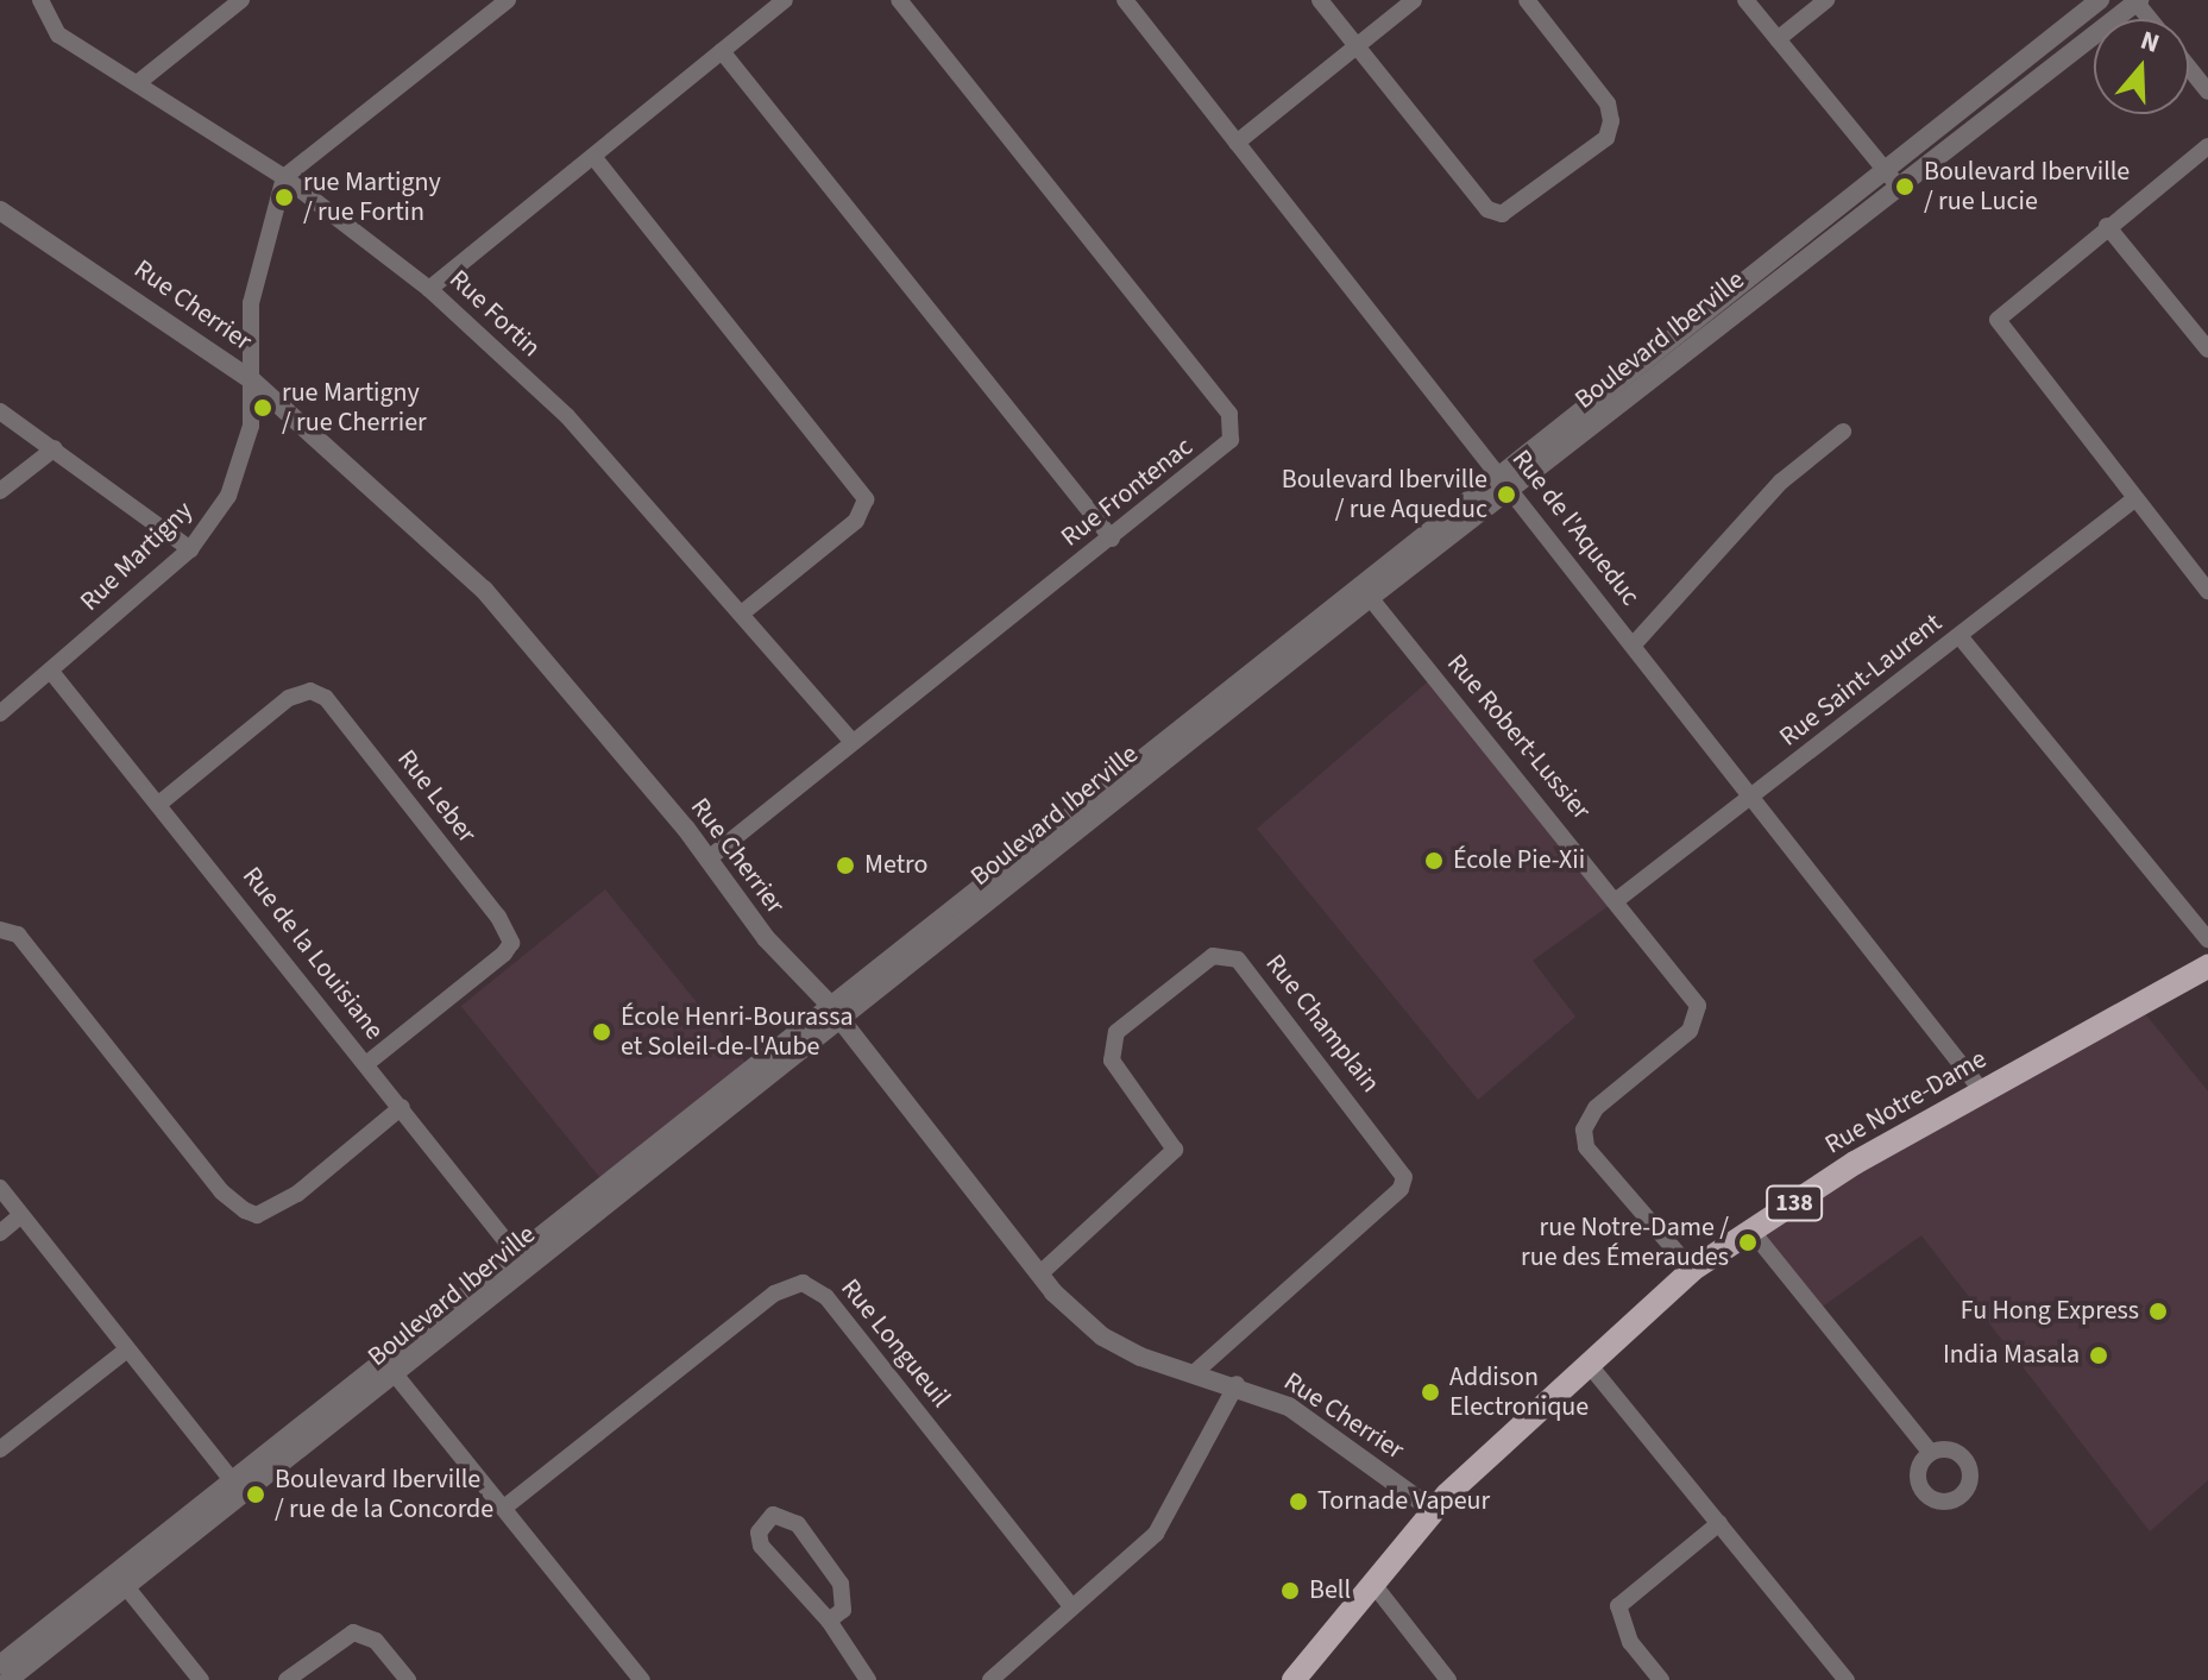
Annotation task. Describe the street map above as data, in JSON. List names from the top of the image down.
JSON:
{
  "streets": {
    "main road": ["Rue Notre-Dame", "138"],
    "street": [
      "Rue Cherrier",
      "Rue Fortin",
      "Boulevard Iberville",
      "Rue Frontenac",
      "Rue de l'Aqueduc",
      "Rue Martigny",
      "Rue Saint-Laurent",
      "Rue Robert-Lussier",
      "Rue Leber",
      "Rue de la Louisiane",
      "Rue Champlain",
      "Rue Longueuil"
    ]
  },
  "crossings": [
    ["Rue Cherrier", "Boulevard Iberville"],
    ["Rue Cherrier", "Rue Frontenac"],
    ["Rue Cherrier", "Rue Martigny"],
    ["Rue Cherrier", "Rue Champlain"],
    ["Rue Cherrier", "Rue Notre-Dame"],
    ["Rue Fortin", "Rue Frontenac"],
    ["Rue Fortin", "Rue Martigny"],
    ["Boulevard Iberville", "Rue de l'Aqueduc"],
    ["Boulevard Iberville", "Rue Robert-Lussier"],
    ["Boulevard Iberville", "Rue de la Louisiane"],
    ["Rue de l'Aqueduc", "Rue Saint-Laurent"],
    ["Rue de l'Aqueduc", "Rue Notre-Dame"],
    ["Rue Martigny", "Rue de la Louisiane"],
    ["Rue Saint-Laurent", "Rue Robert-Lussier"],
    ["Rue Robert-Lussier", "Rue Notre-Dame"],
    ["Rue Leber", "Rue de la Louisiane"]
  ],
  "places": [
    "Boulevard Iberville / rue Lucie",
    "rue Martigny / rue Fortin",
    "rue Martigny / rue Cherrier",
    "Boulevard Iberville / rue Aqueduc",
    "École Pie-Xii",
    "Metro",
    "École Henri-Bourassa et Soleil-de-l'Aube",
    "rue Notre-Dame / rue des Émeraudes",
    "Fu Hong Express",
    "India Masala",
    "Addison Electronique",
    "Boulevard Iberville / rue de la Concorde",
    "Tornade Vapeur",
    "Bell"
  ],
  "north": "top"
}
